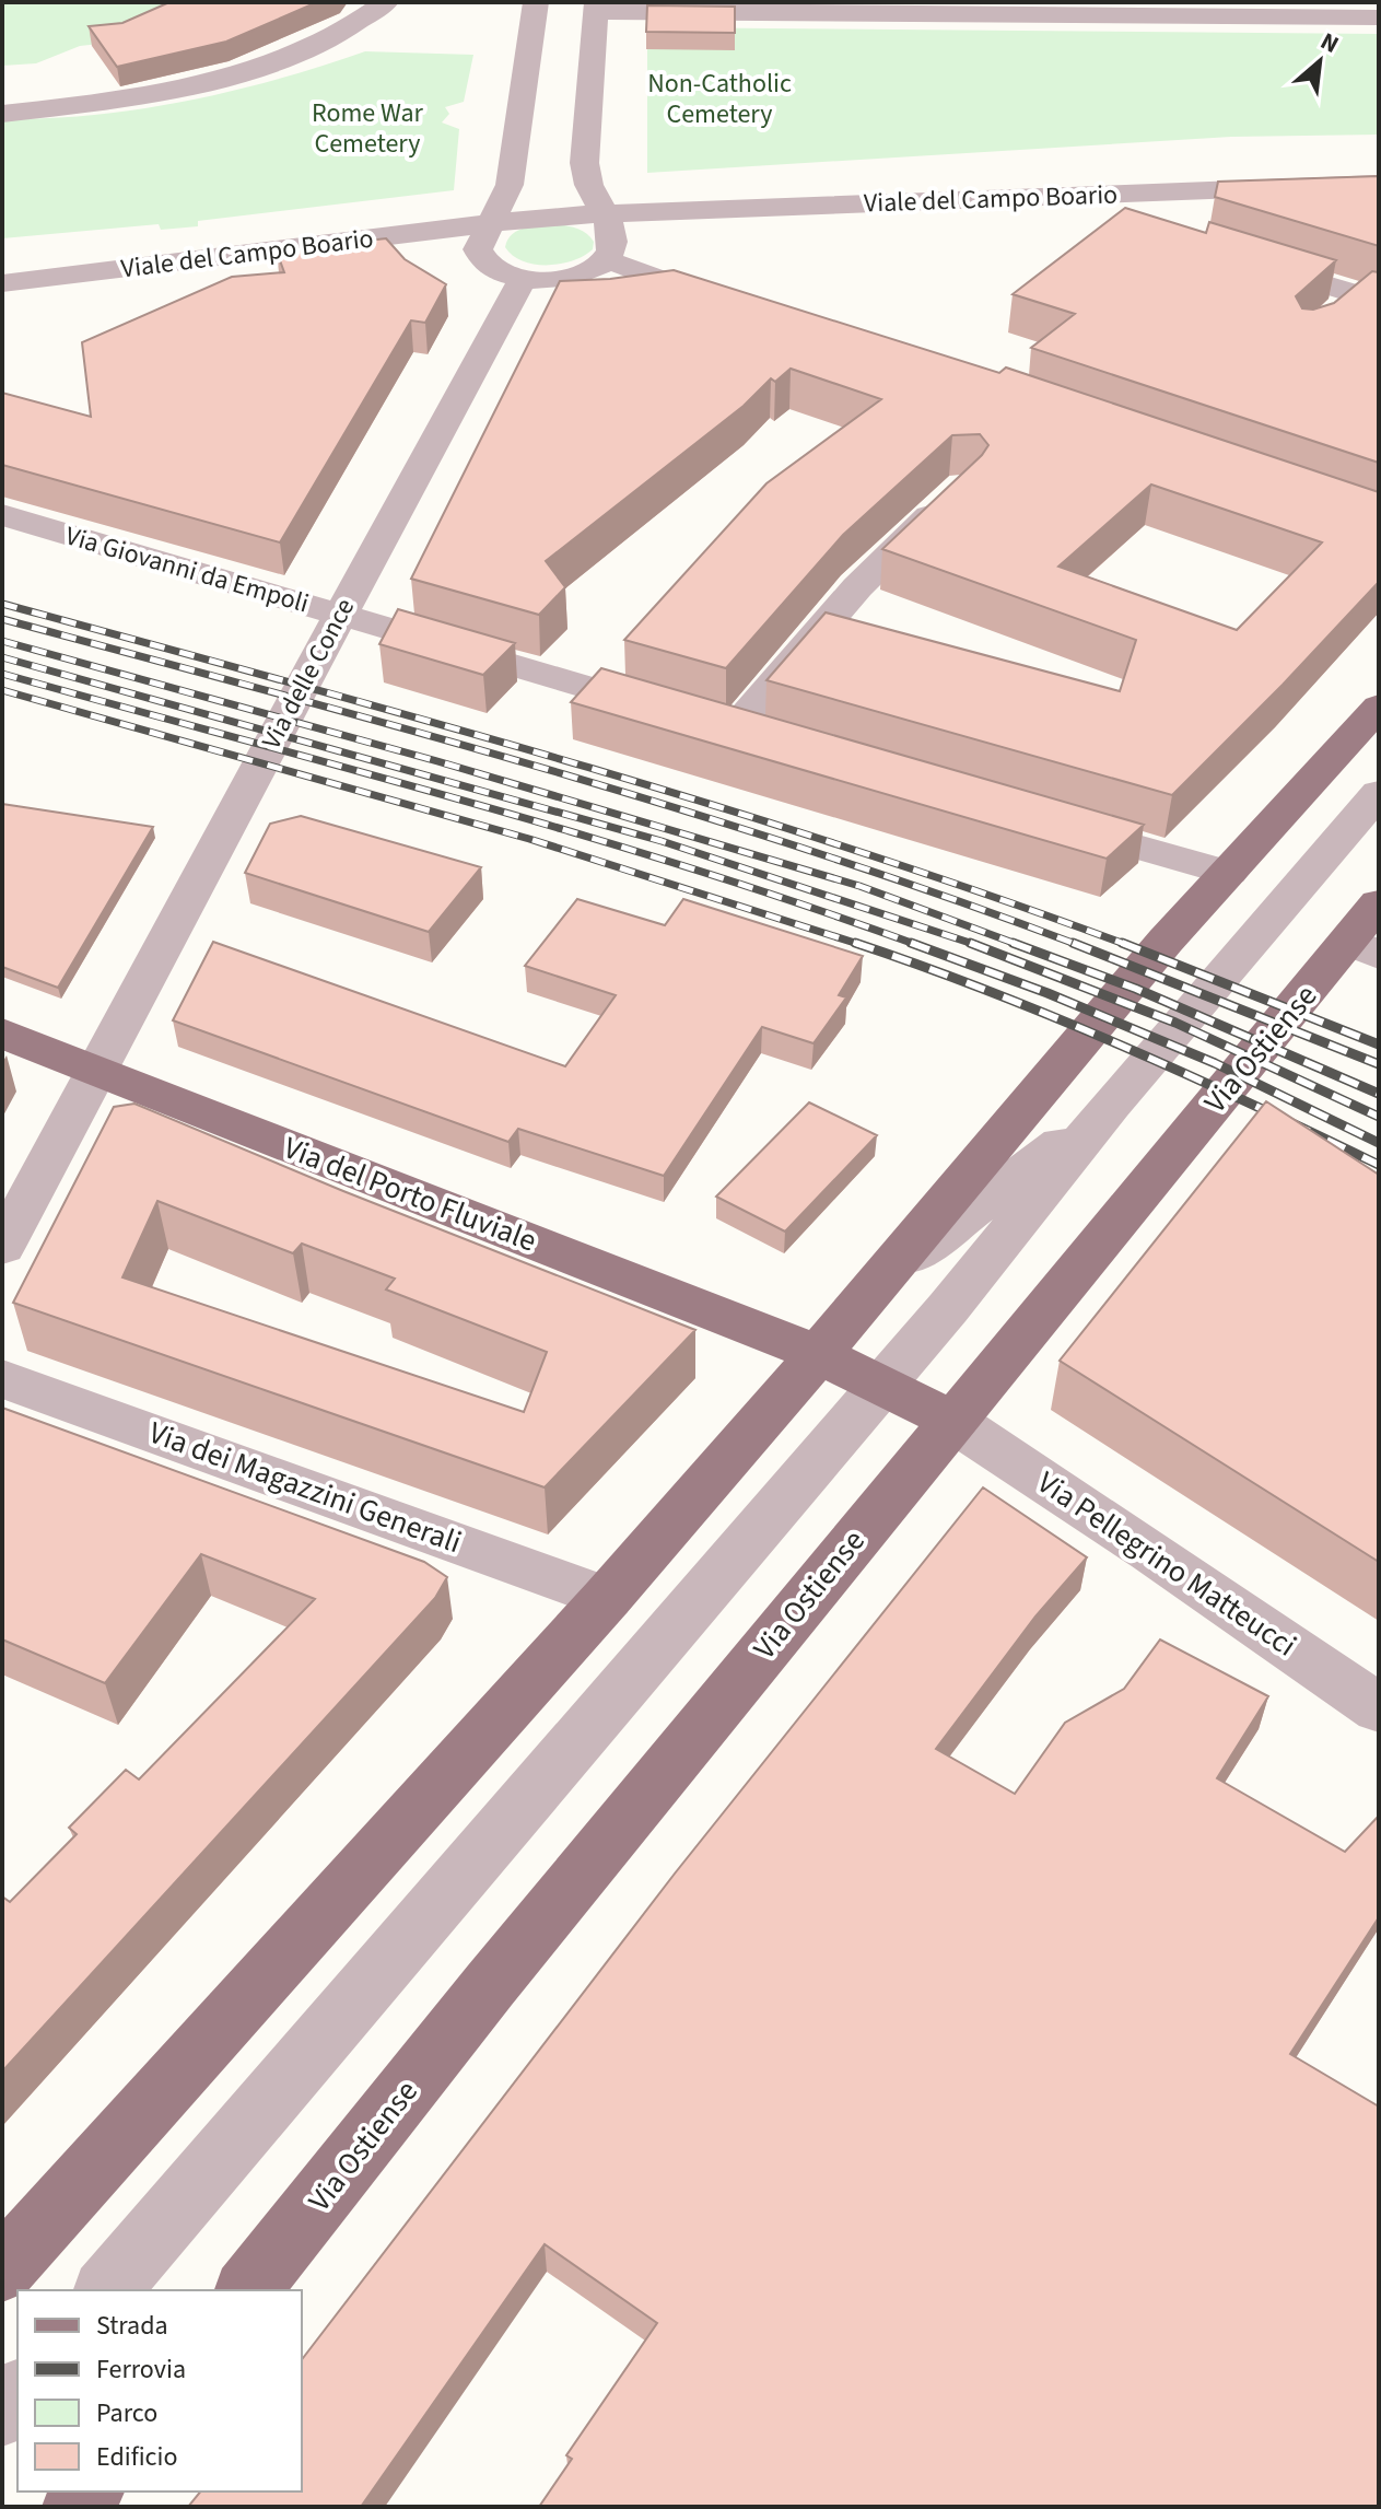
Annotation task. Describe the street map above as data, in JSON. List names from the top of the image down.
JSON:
{
  "streets": {
    "main road": ["Via Ostiense", "Via del Porto Fluviale"],
    "street": [
      "Viale del Campo Boario",
      "Via Giovanni da Empoli",
      "Via delle Conce",
      "Via dei Magazzini Generali",
      "Via Pellegrino Matteucci"
    ]
  },
  "crossings": [
    ["Via Giovanni da Empoli", "Via delle Conce"],
    ["Via delle Conce", "Via del Porto Fluviale"],
    ["Via Ostiense", "Via Pellegrino Matteucci"]
  ],
  "parks": ["Non-Catholic Cemetery", "Rome War Cemetery"],
  "legend": [
    "Strada",
    "Ferrovia",
    "Parco",
    "Edificio"
  ],
  "north": "top right"
}
